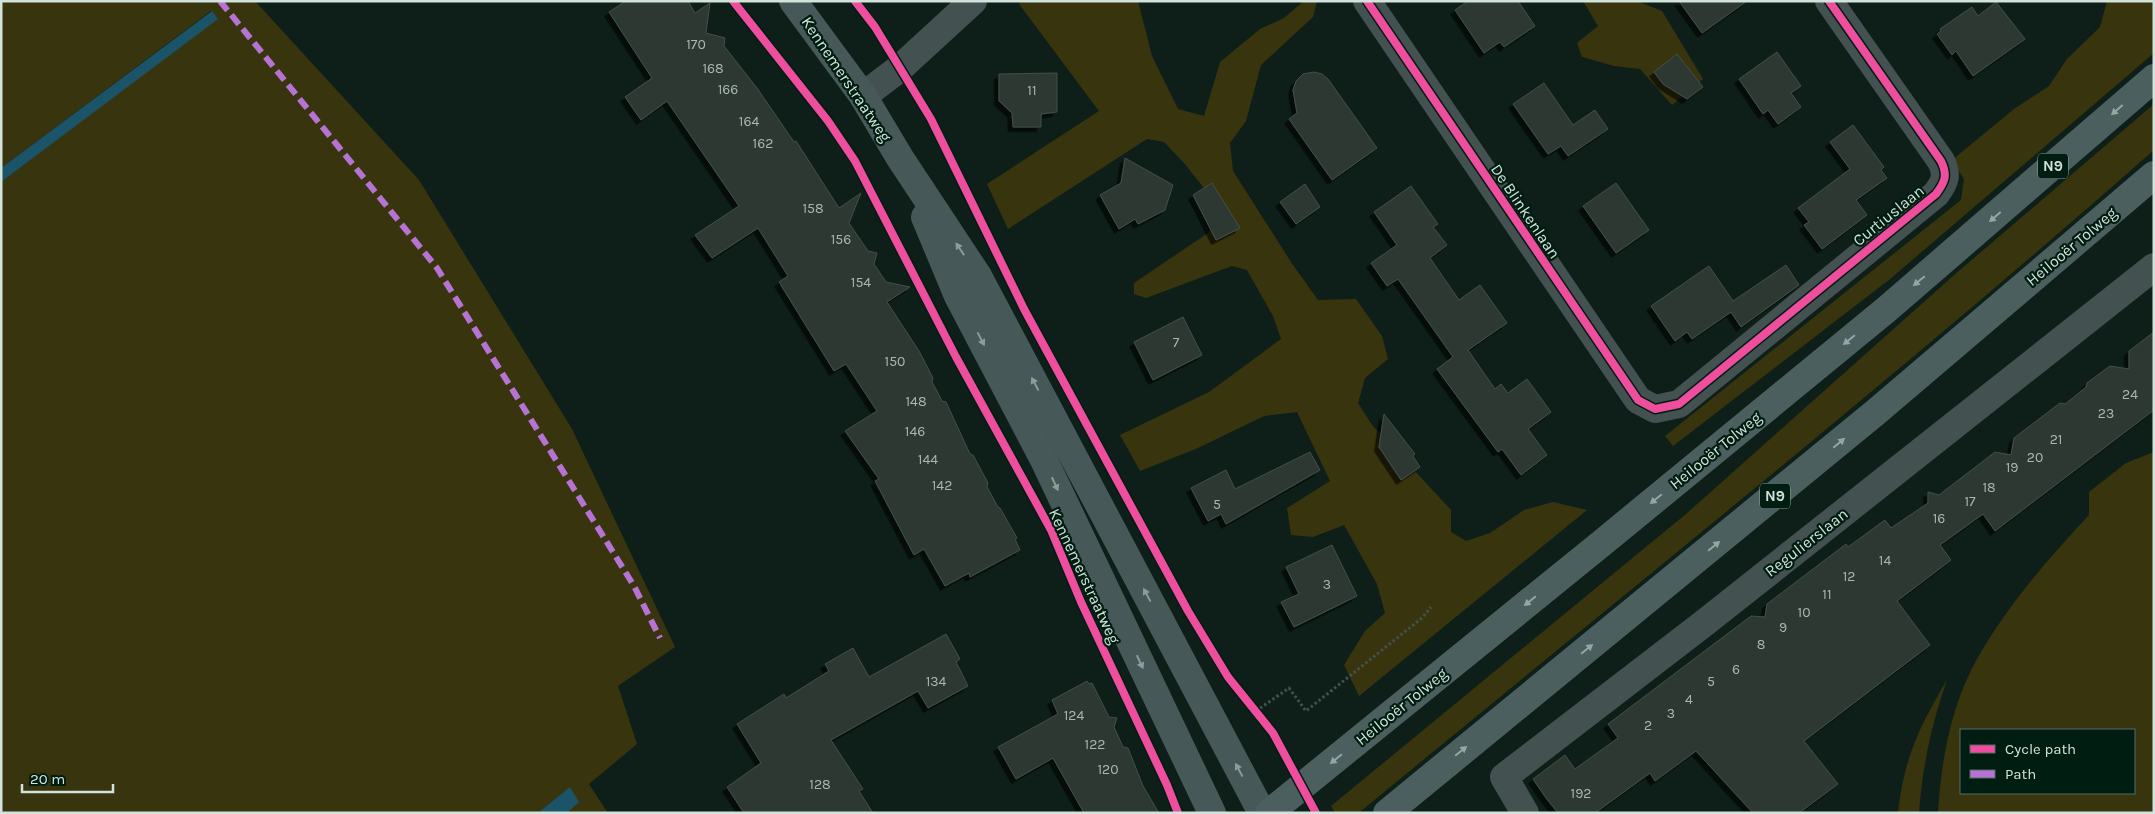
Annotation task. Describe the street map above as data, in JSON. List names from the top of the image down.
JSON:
{
  "streets": {
    "highway": ["N9", "Heilooër Tolweg"],
    "main road": ["Kennemerstraatweg"],
    "street": ["De Blinkenlaan", "Curtiuslaan", "Regulierslaan"]
  },
  "crossings": [
    ["De Blinkenlaan", "Curtiuslaan"]
  ],
  "house_numbers": [
    "170",
    "168",
    "166",
    "11",
    "164",
    "162",
    "158",
    "156",
    "154",
    "7",
    "150",
    "24",
    "148",
    "23",
    "146",
    "21",
    "20",
    "144",
    "19",
    "142",
    "18",
    "17",
    "5",
    "16",
    "14",
    "12",
    "3",
    "11",
    "10",
    "9",
    "8",
    "6",
    "134",
    "5",
    "4",
    "3",
    "124",
    "2",
    "122",
    "120",
    "128",
    "192"
  ],
  "legend": ["Cycle path", "Path"],
  "scale_bar": "20 m"
}
